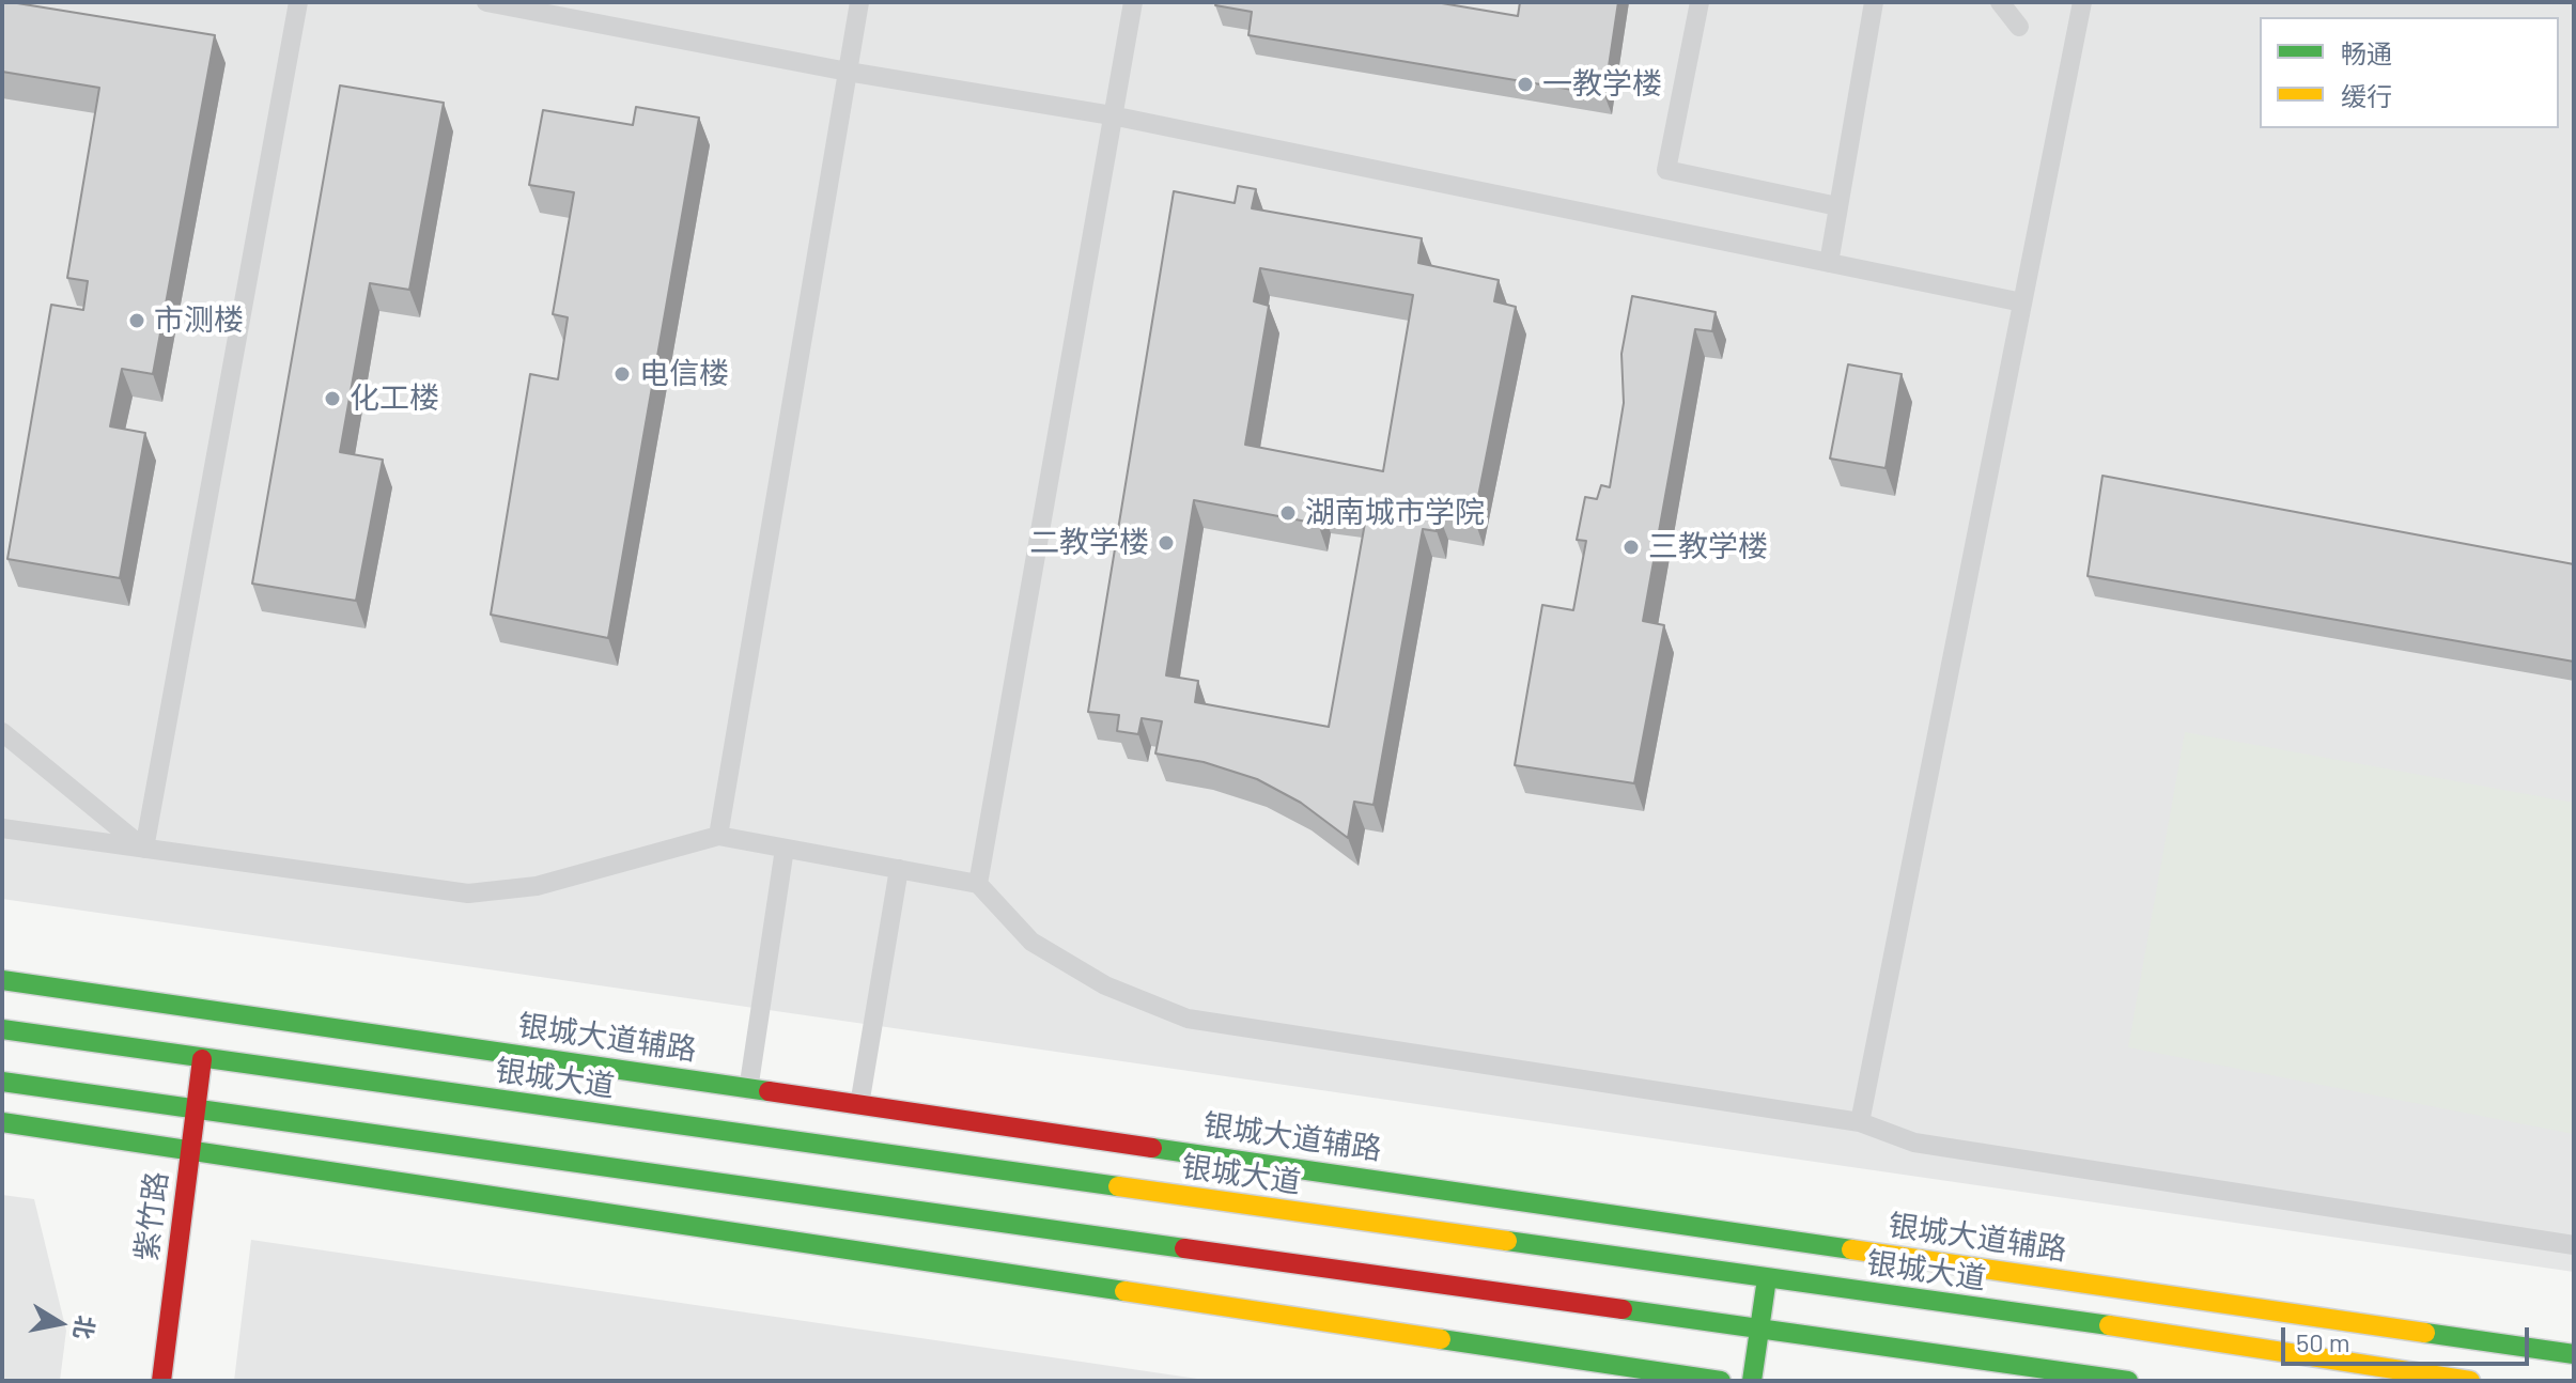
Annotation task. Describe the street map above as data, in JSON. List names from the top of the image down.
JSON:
{
  "streets": {
    "street": ["银城大道辅路", "银城大道", "紫竹路"]
  },
  "crossings": [
    ["银城大道", "紫竹路"]
  ],
  "places": [
    "一教学楼",
    "市测楼",
    "电信楼",
    "化工楼",
    "湖南城市学院",
    "二教学楼",
    "三教学楼"
  ],
  "legend": ["畅通", "缓行"],
  "scale_bar": "50 m",
  "north": "right"
}
